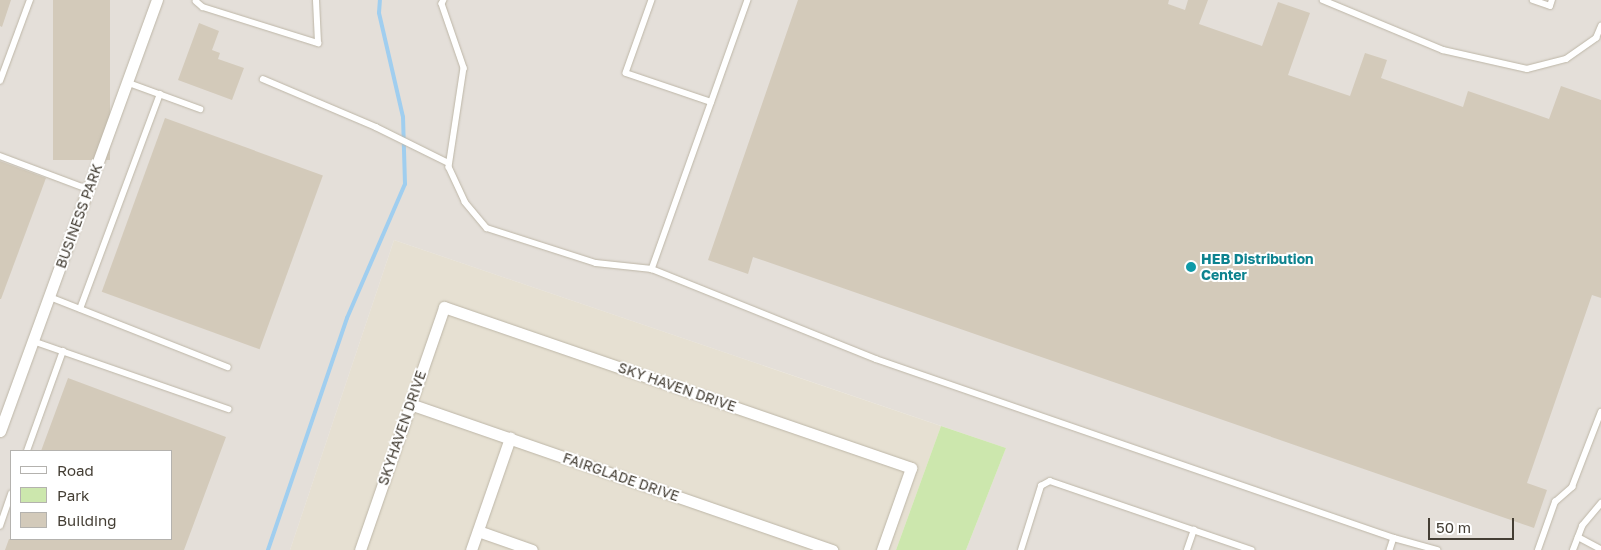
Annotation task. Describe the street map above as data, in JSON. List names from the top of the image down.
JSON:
{
  "streets": {
    "street": [
      "BUSINESS PARK",
      "SKY HAVEN DRIVE",
      "SKYHAVEN DRIVE",
      "FAIRGLADE DRIVE"
    ]
  },
  "crossings": [
    ["SKY HAVEN DRIVE", "SKYHAVEN DRIVE"],
    ["SKYHAVEN DRIVE", "FAIRGLADE DRIVE"]
  ],
  "places": ["HEB Distribution Center"],
  "legend": ["Road", "Park", "Building"],
  "scale_bar": "50 m"
}
